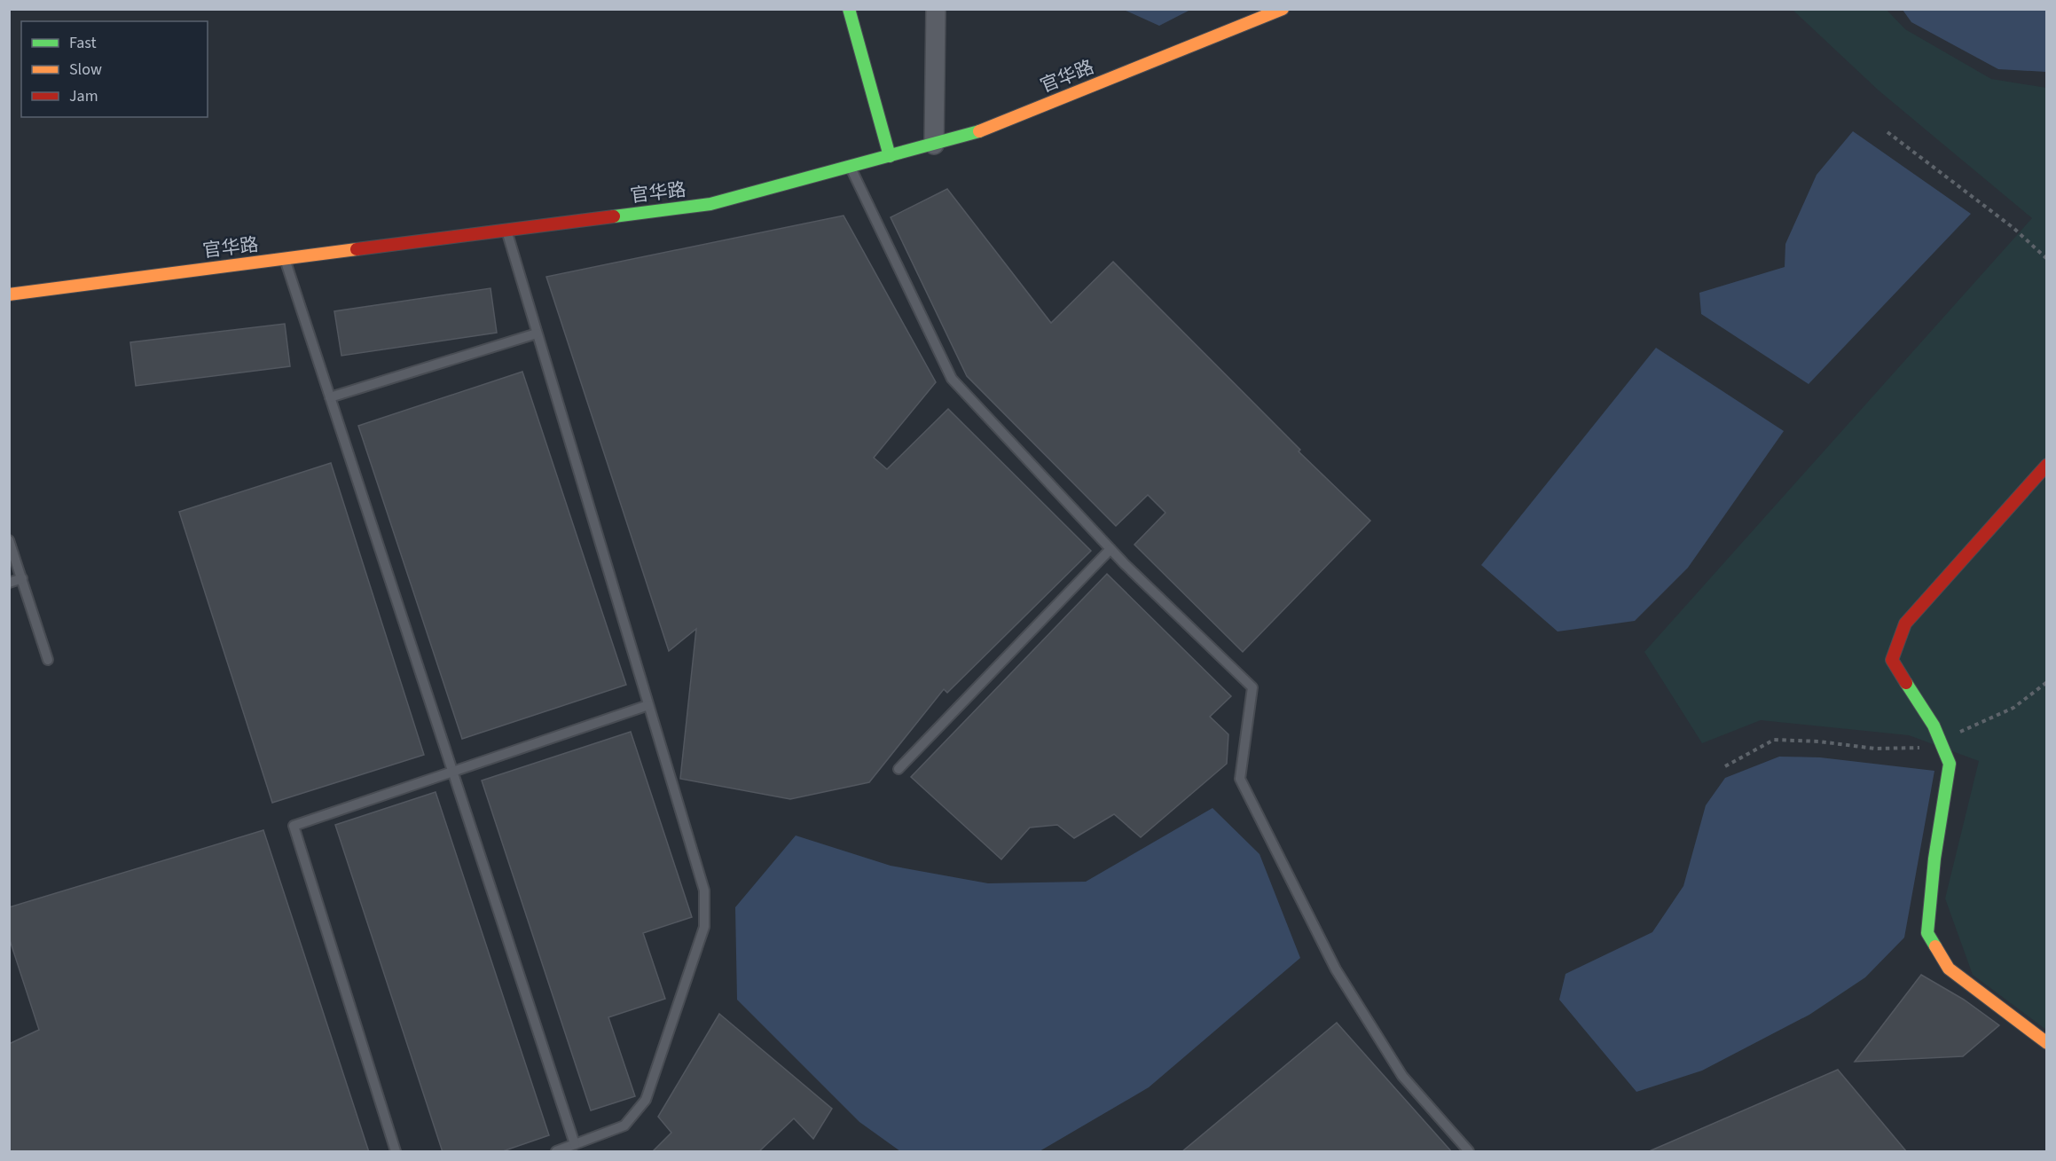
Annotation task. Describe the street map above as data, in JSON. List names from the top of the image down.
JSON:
{
  "streets": {
    "main road": ["官华路"]
  },
  "legend": ["Fast", "Slow", "Jam"]
}
